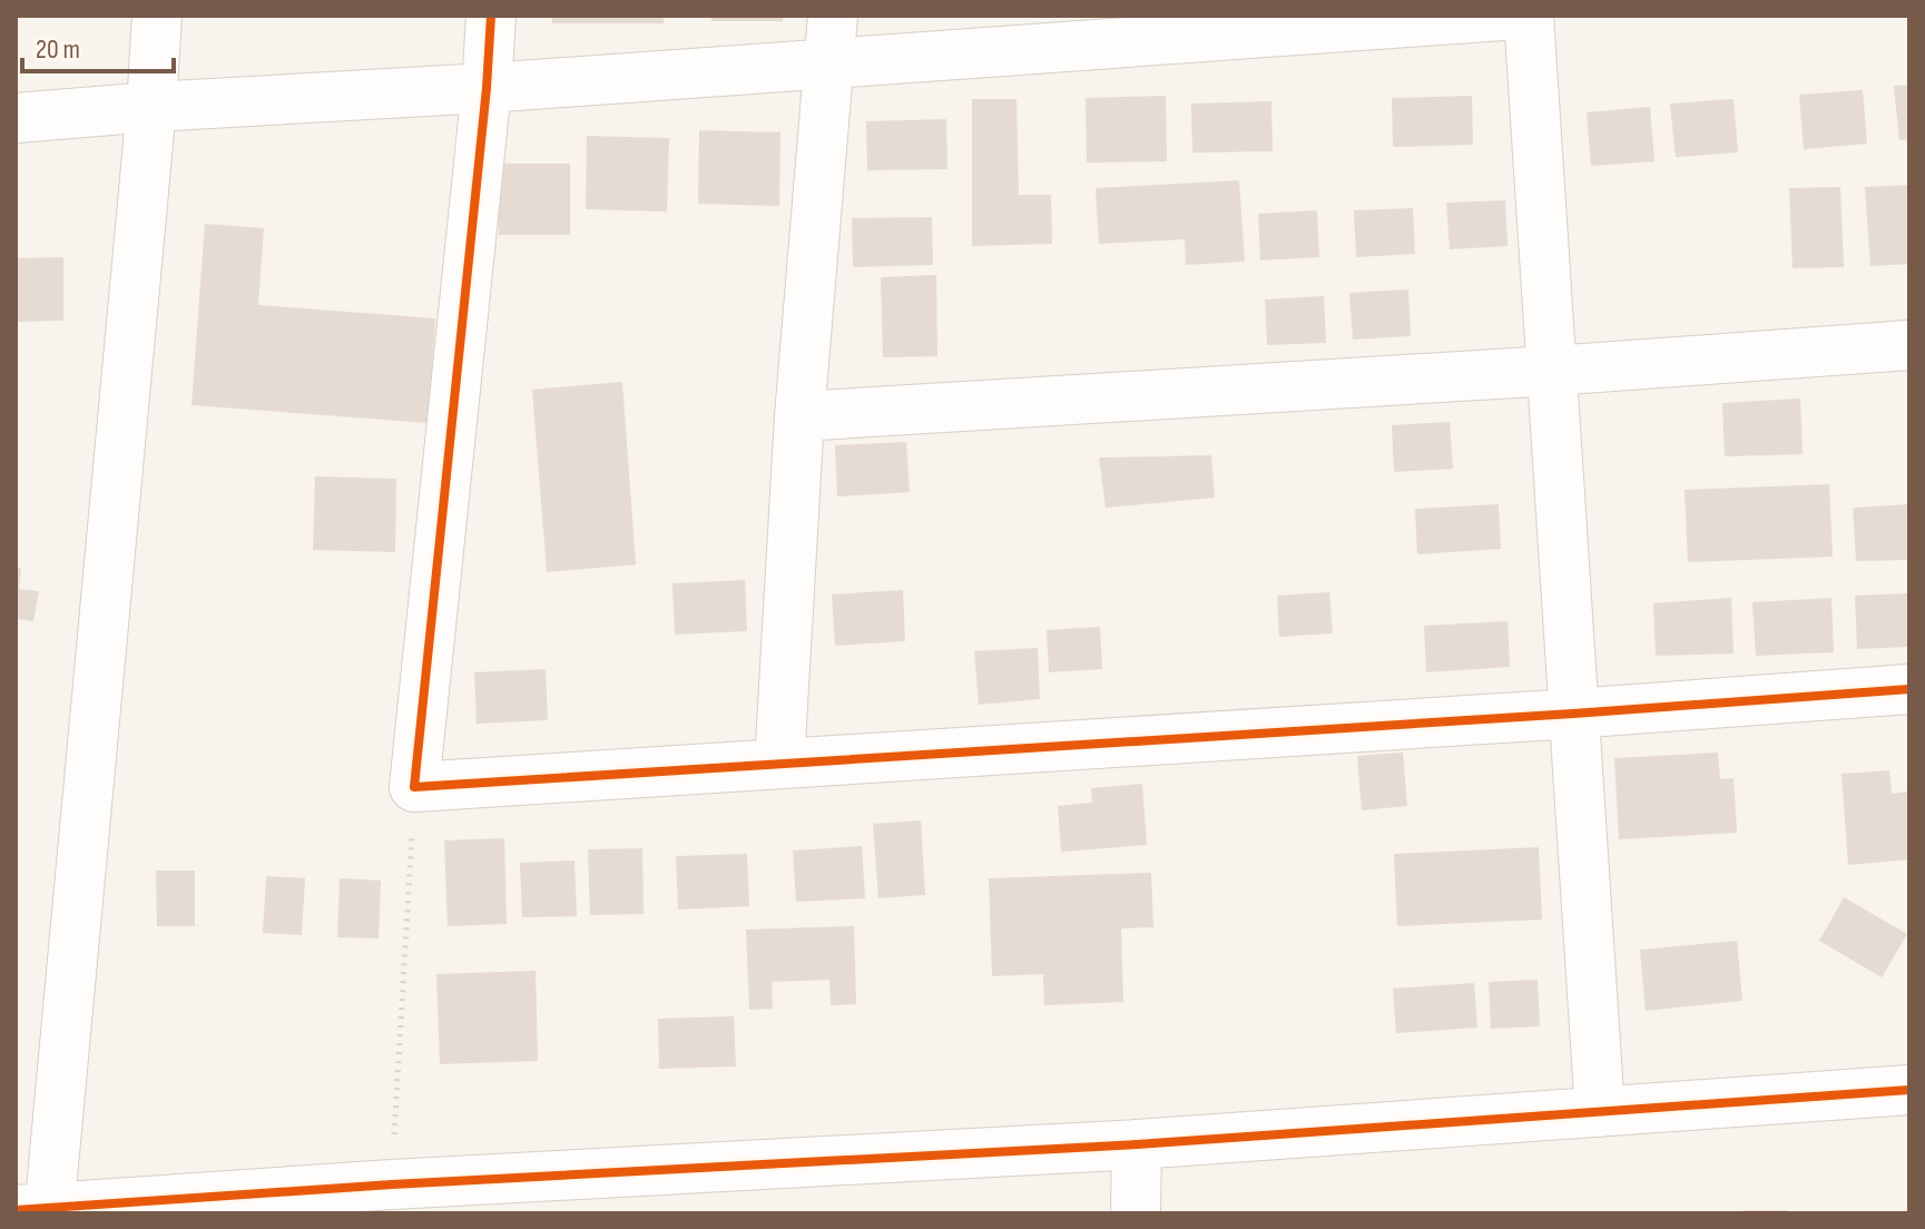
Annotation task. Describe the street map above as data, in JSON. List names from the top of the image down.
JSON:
{
  "scale_bar": "20 m"
}
